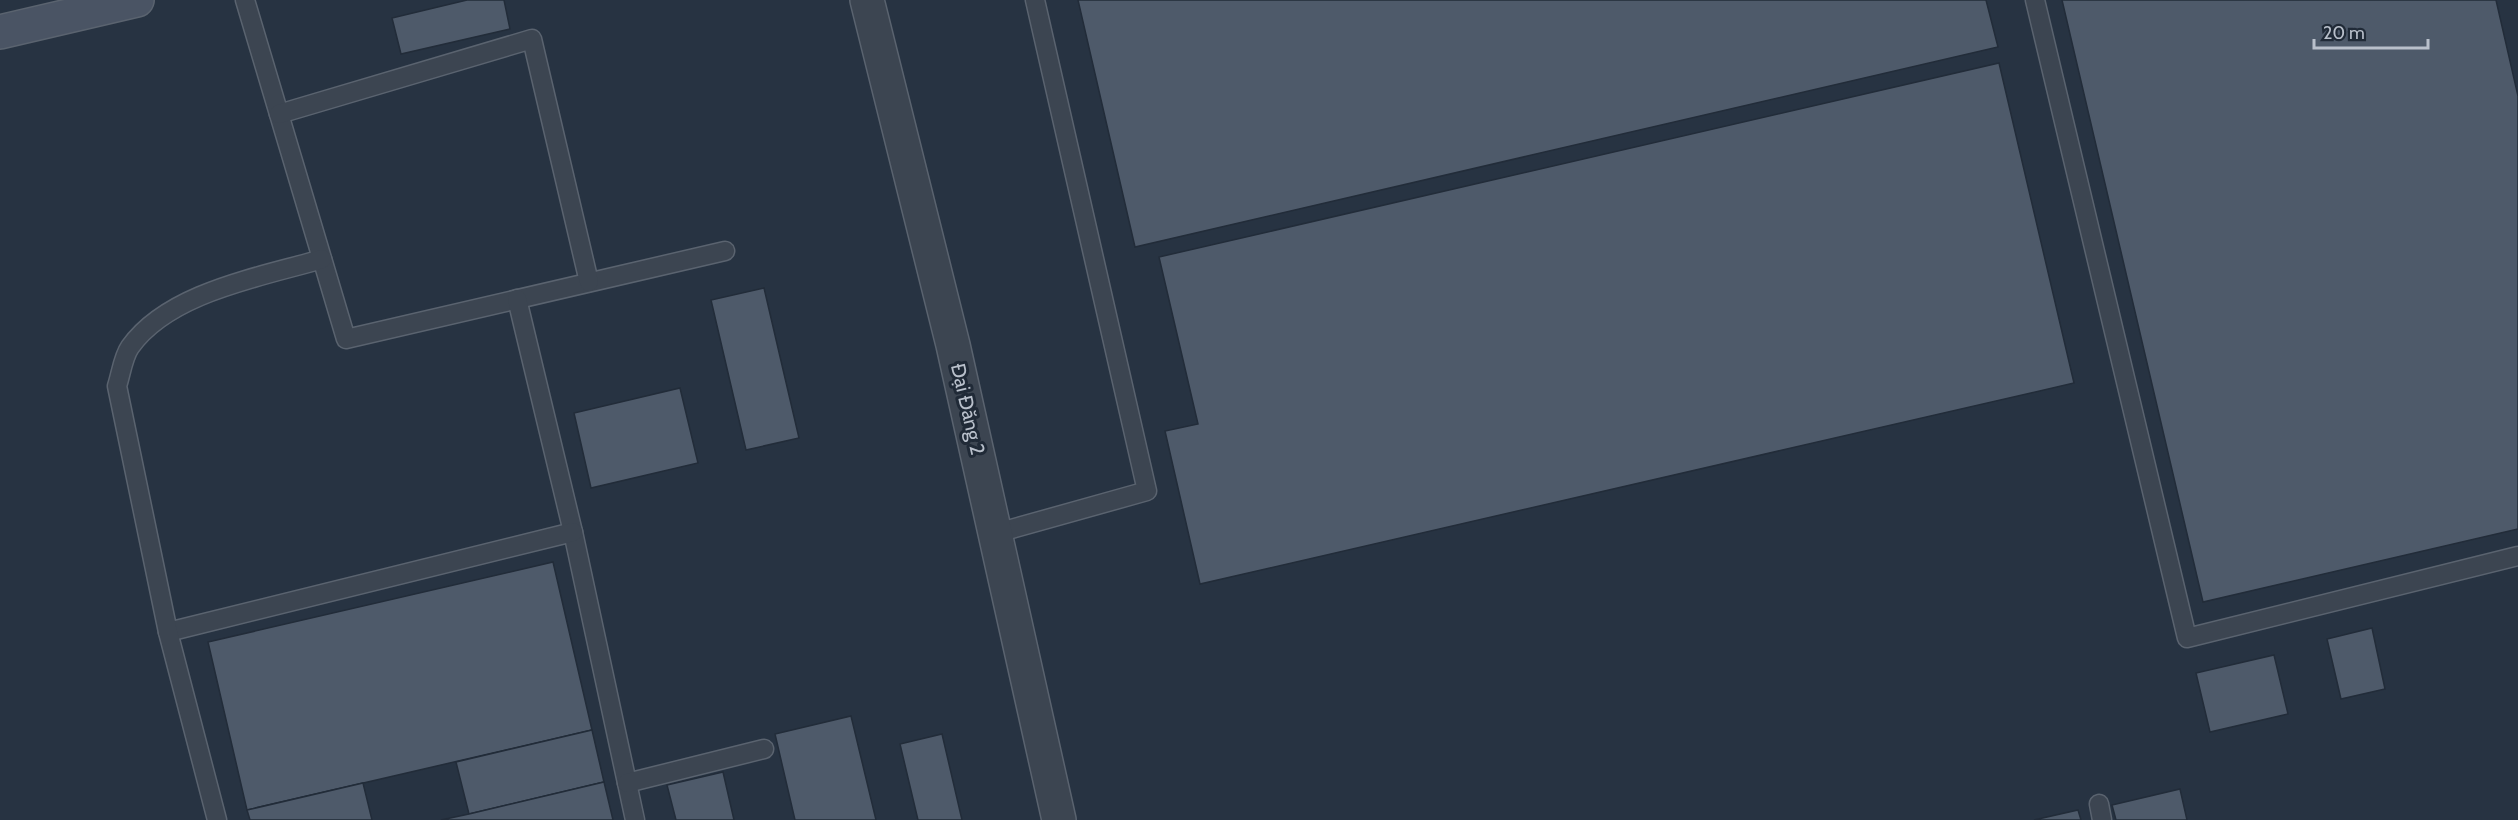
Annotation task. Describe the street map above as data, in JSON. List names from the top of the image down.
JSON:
{
  "streets": {
    "street": ["Đại Đăng 2"]
  },
  "scale_bar": "20 m"
}
